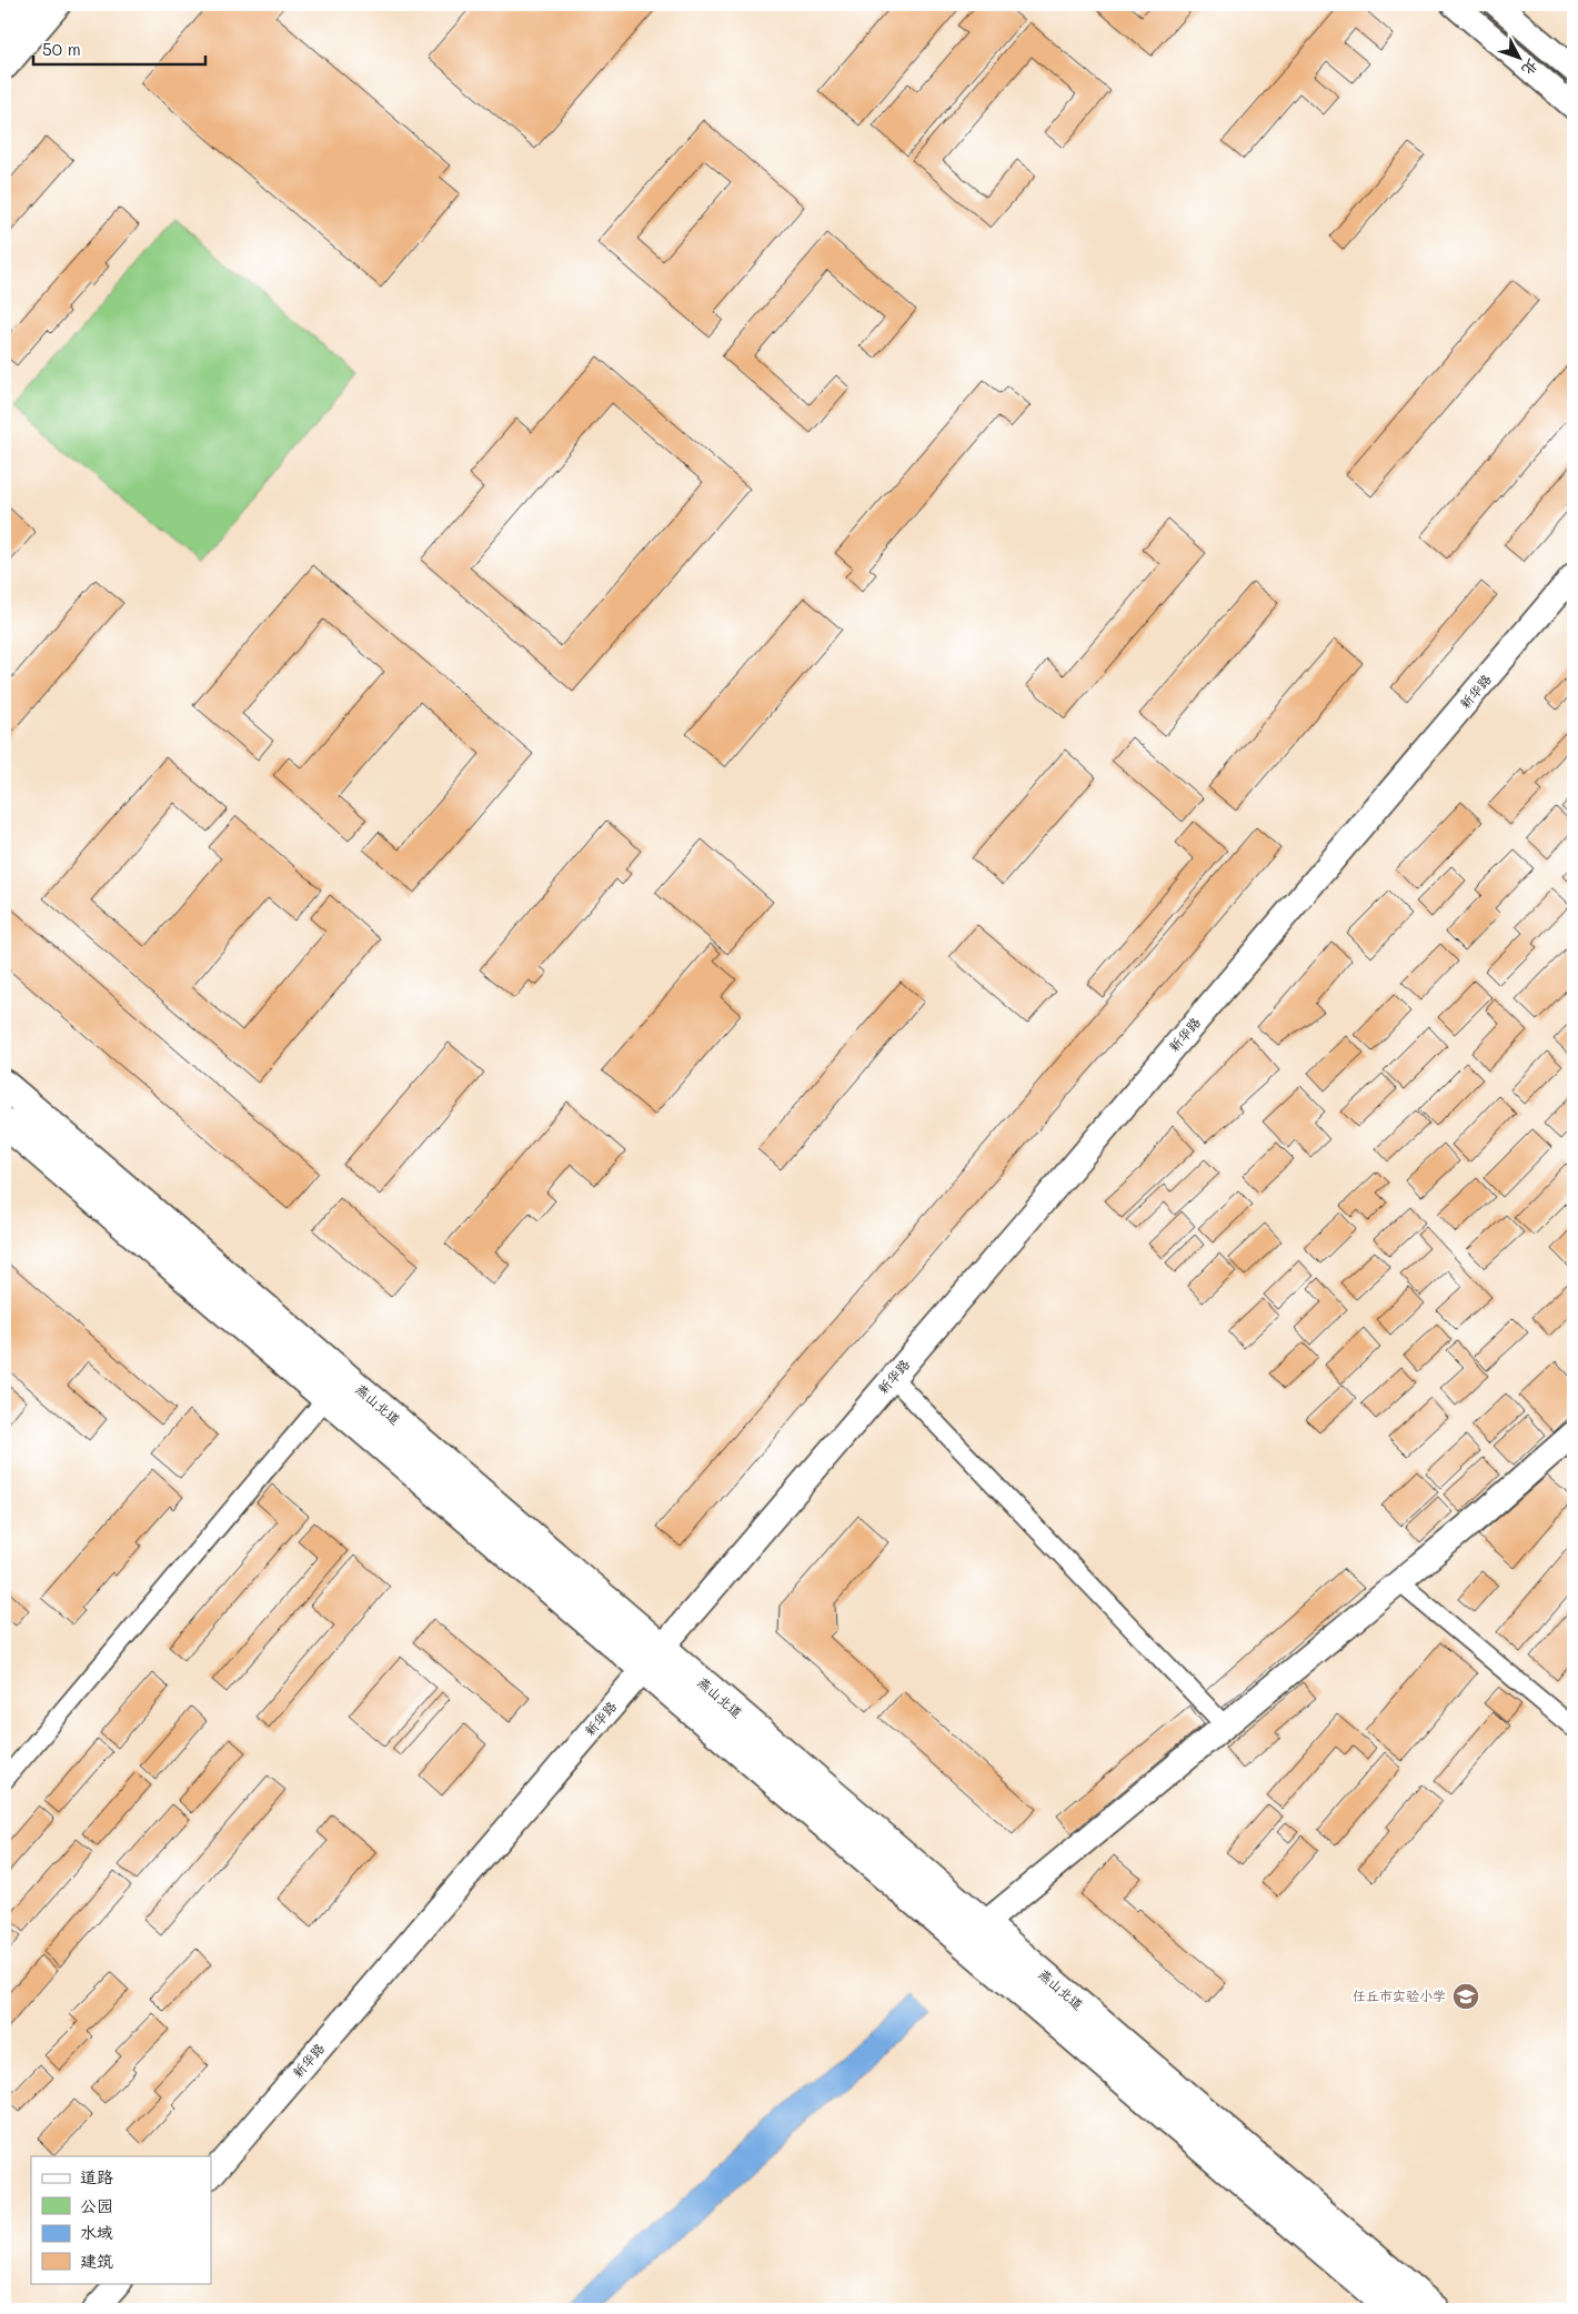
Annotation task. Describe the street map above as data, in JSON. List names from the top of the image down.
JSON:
{
  "streets": {
    "main road": ["新华路", "燕山北道"]
  },
  "crossings": [
    ["新华路", "燕山北道"]
  ],
  "places": {
    "school or university": ["任丘市实验小学"]
  },
  "legend": [
    "道路",
    "公园",
    "水域",
    "建筑"
  ],
  "scale_bar": "50 m",
  "north": "bottom right"
}
